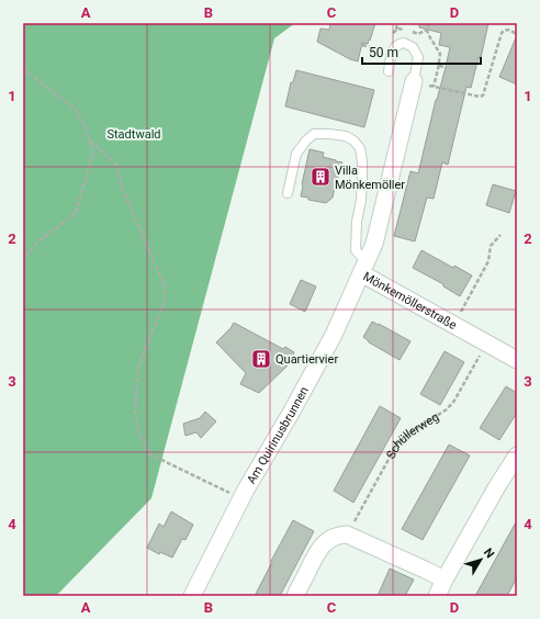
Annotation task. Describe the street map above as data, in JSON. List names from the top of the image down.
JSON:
{
  "streets": {
    "street": ["Mönkemöllerstraße", "Am Quirinusbrunnen"],
    "path": ["Schüllerweg"]
  },
  "crossings": [
    ["Mönkemöllerstraße", "Am Quirinusbrunnen"],
    ["Mönkemöllerstraße", "Schüllerweg"]
  ],
  "parks": ["Stadtwald"],
  "places": {
    "building": ["Villa Mönkemöller", "Quartiervier"]
  },
  "scale_bar": "50 m",
  "north": "top right",
  "grid": {
    "columns": [
      "A",
      "B",
      "C",
      "D"
    ],
    "rows": [
      "1",
      "2",
      "3",
      "4"
    ]
  }
}
